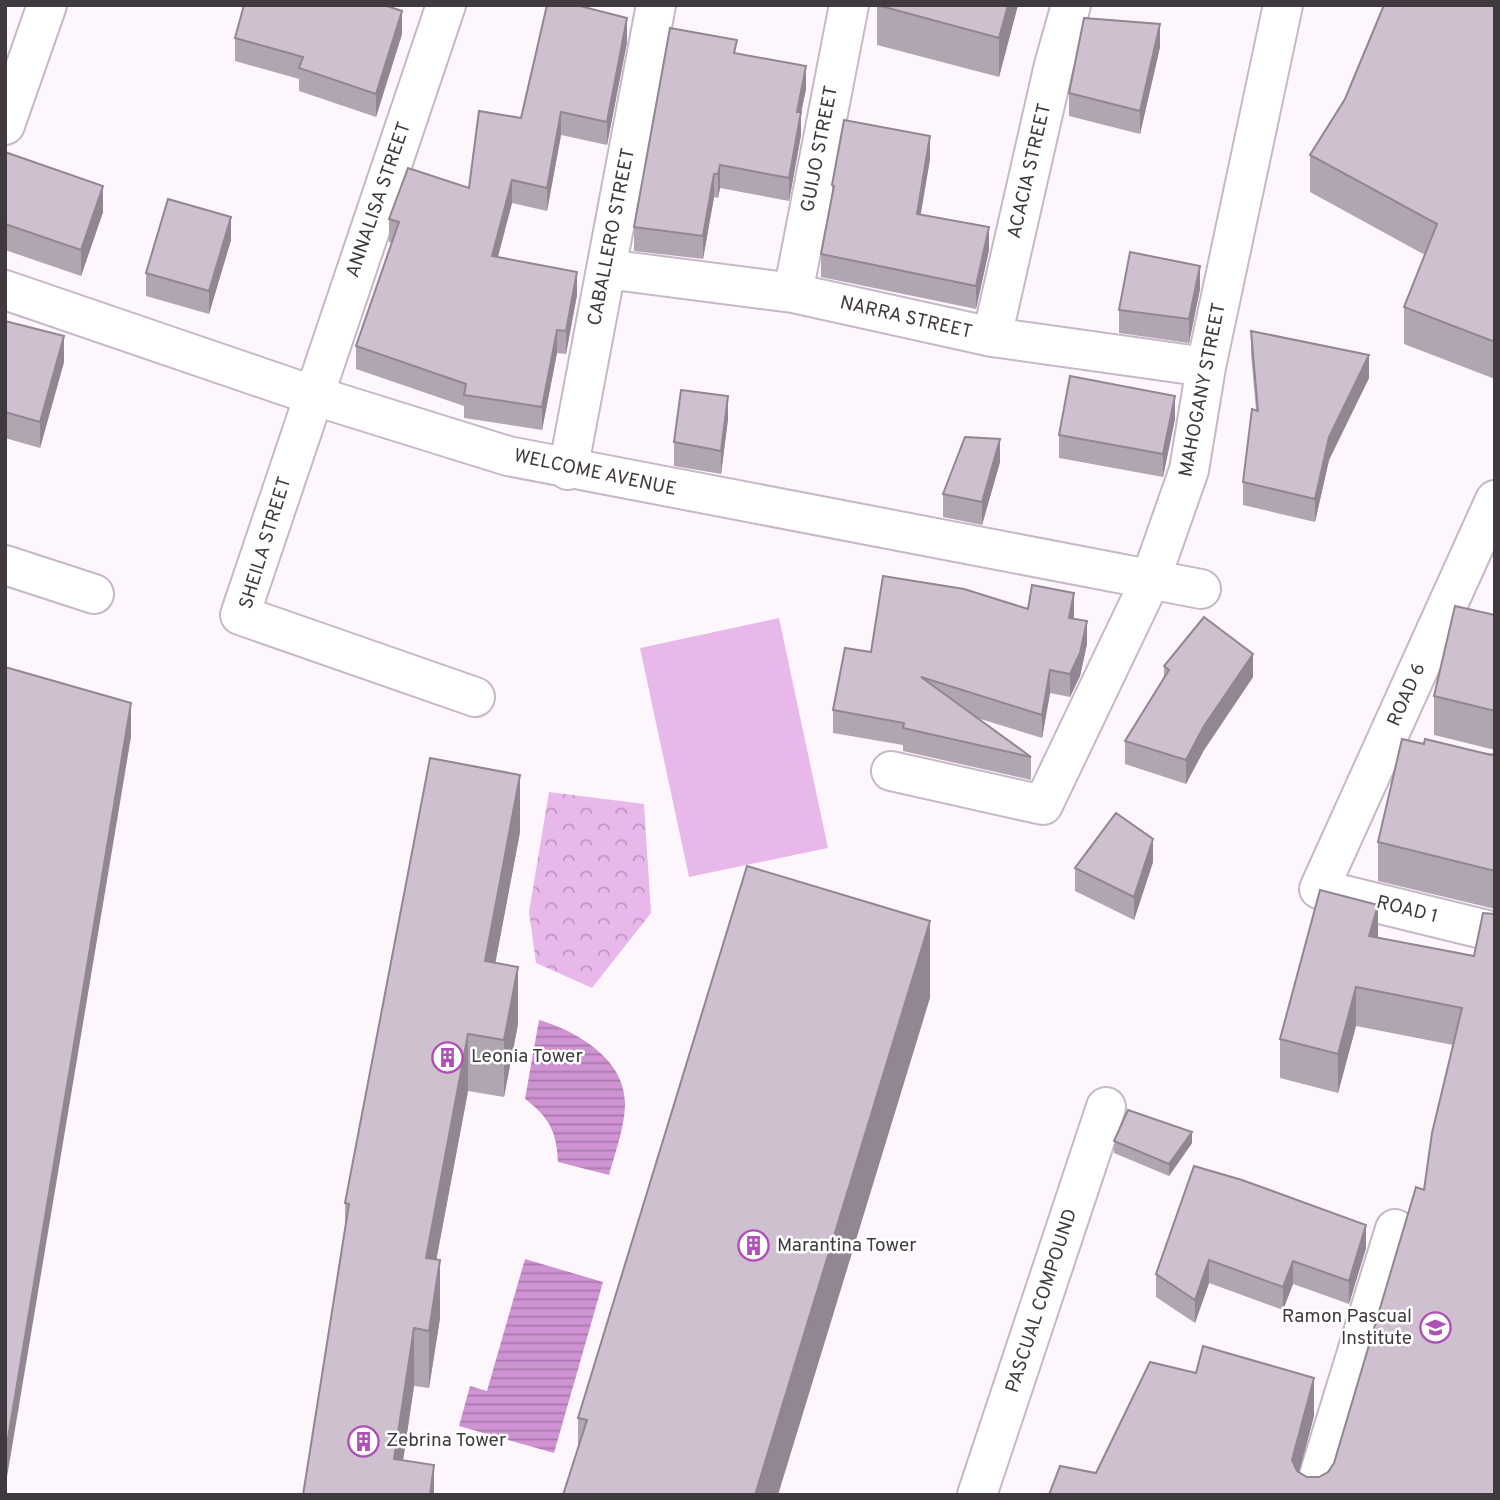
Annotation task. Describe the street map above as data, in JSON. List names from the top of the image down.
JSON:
{
  "streets": {
    "street": [
      "GUIJO STREET",
      "ACACIA STREET",
      "ANNALISA STREET",
      "CABALLERO STREET",
      "NARRA STREET",
      "MAHOGANY STREET",
      "WELCOME AVENUE",
      "SHEILA STREET",
      "ROAD 6",
      "ROAD 1",
      "PASCUAL COMPOUND"
    ]
  },
  "crossings": [
    ["GUIJO STREET", "NARRA STREET"],
    ["ACACIA STREET", "NARRA STREET"],
    ["ANNALISA STREET", "WELCOME AVENUE"],
    ["ANNALISA STREET", "SHEILA STREET"],
    ["CABALLERO STREET", "NARRA STREET"],
    ["CABALLERO STREET", "WELCOME AVENUE"],
    ["NARRA STREET", "MAHOGANY STREET"],
    ["MAHOGANY STREET", "WELCOME AVENUE"],
    ["WELCOME AVENUE", "SHEILA STREET"],
    ["ROAD 6", "ROAD 1"]
  ],
  "places": {
    "building": ["Leonia Tower", "Marantina Tower", "Zebrina Tower"],
    "school or university": ["Ramon Pascual Institute"]
  }
}
